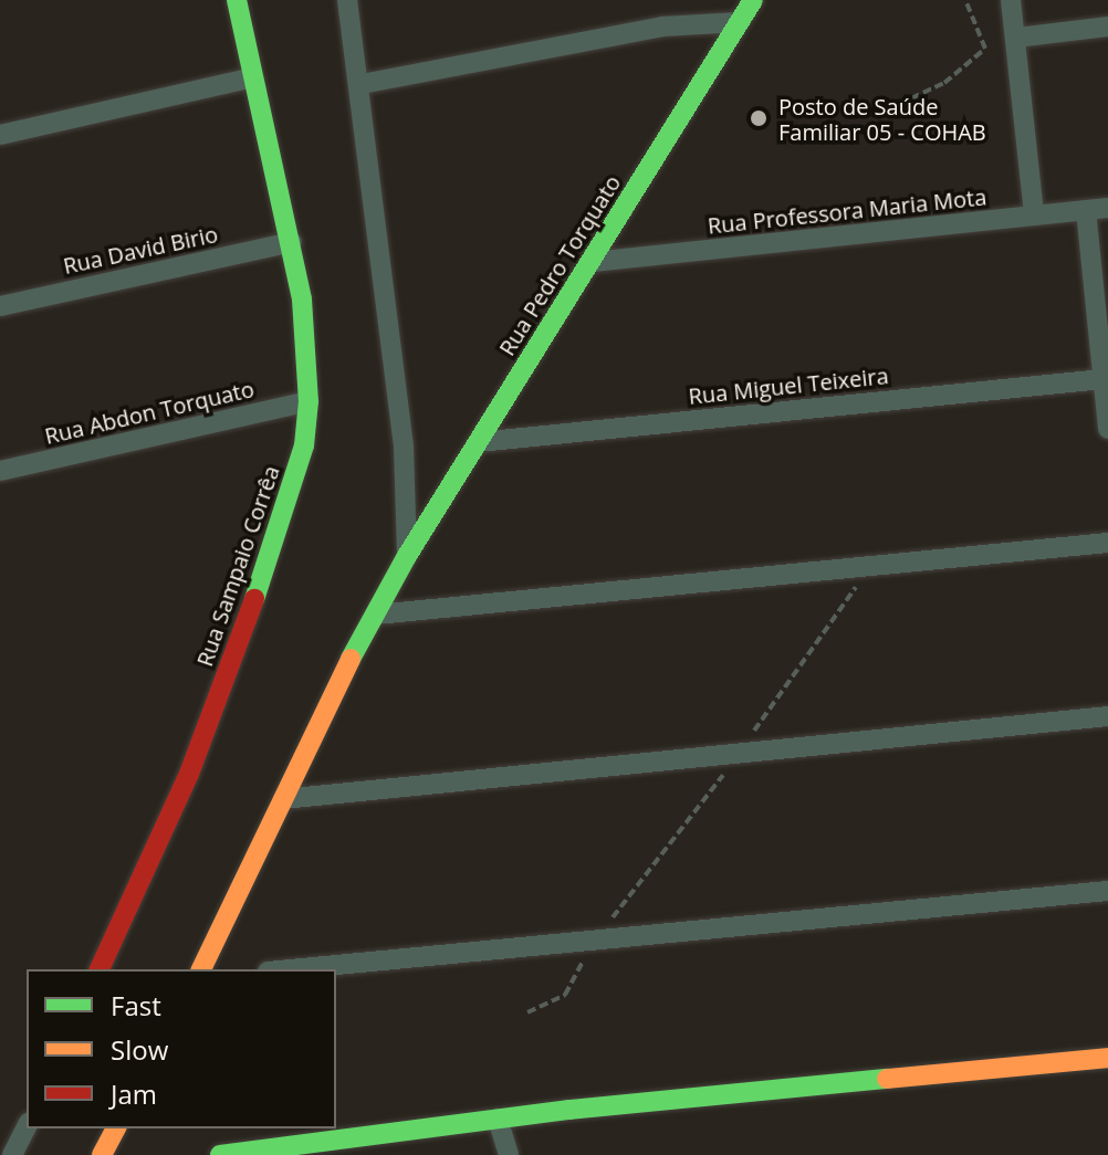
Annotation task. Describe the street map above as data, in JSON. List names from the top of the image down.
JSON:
{
  "streets": {
    "street": [
      "Rua Professora Maria Mota",
      "Rua David Birio",
      "Rua Pedro Torquato",
      "Rua Miguel Teixeira",
      "Rua Abdon Torquato",
      "Rua Sampaio Corrêa"
    ]
  },
  "crossings": [
    ["Rua Professora Maria Mota", "Rua Pedro Torquato"],
    ["Rua David Birio", "Rua Sampaio Corrêa"],
    ["Rua Pedro Torquato", "Rua Miguel Teixeira"],
    ["Rua Abdon Torquato", "Rua Sampaio Corrêa"]
  ],
  "places": ["Posto de Saúde Familiar 05 - COHAB"],
  "legend": ["Fast", "Slow", "Jam"]
}
